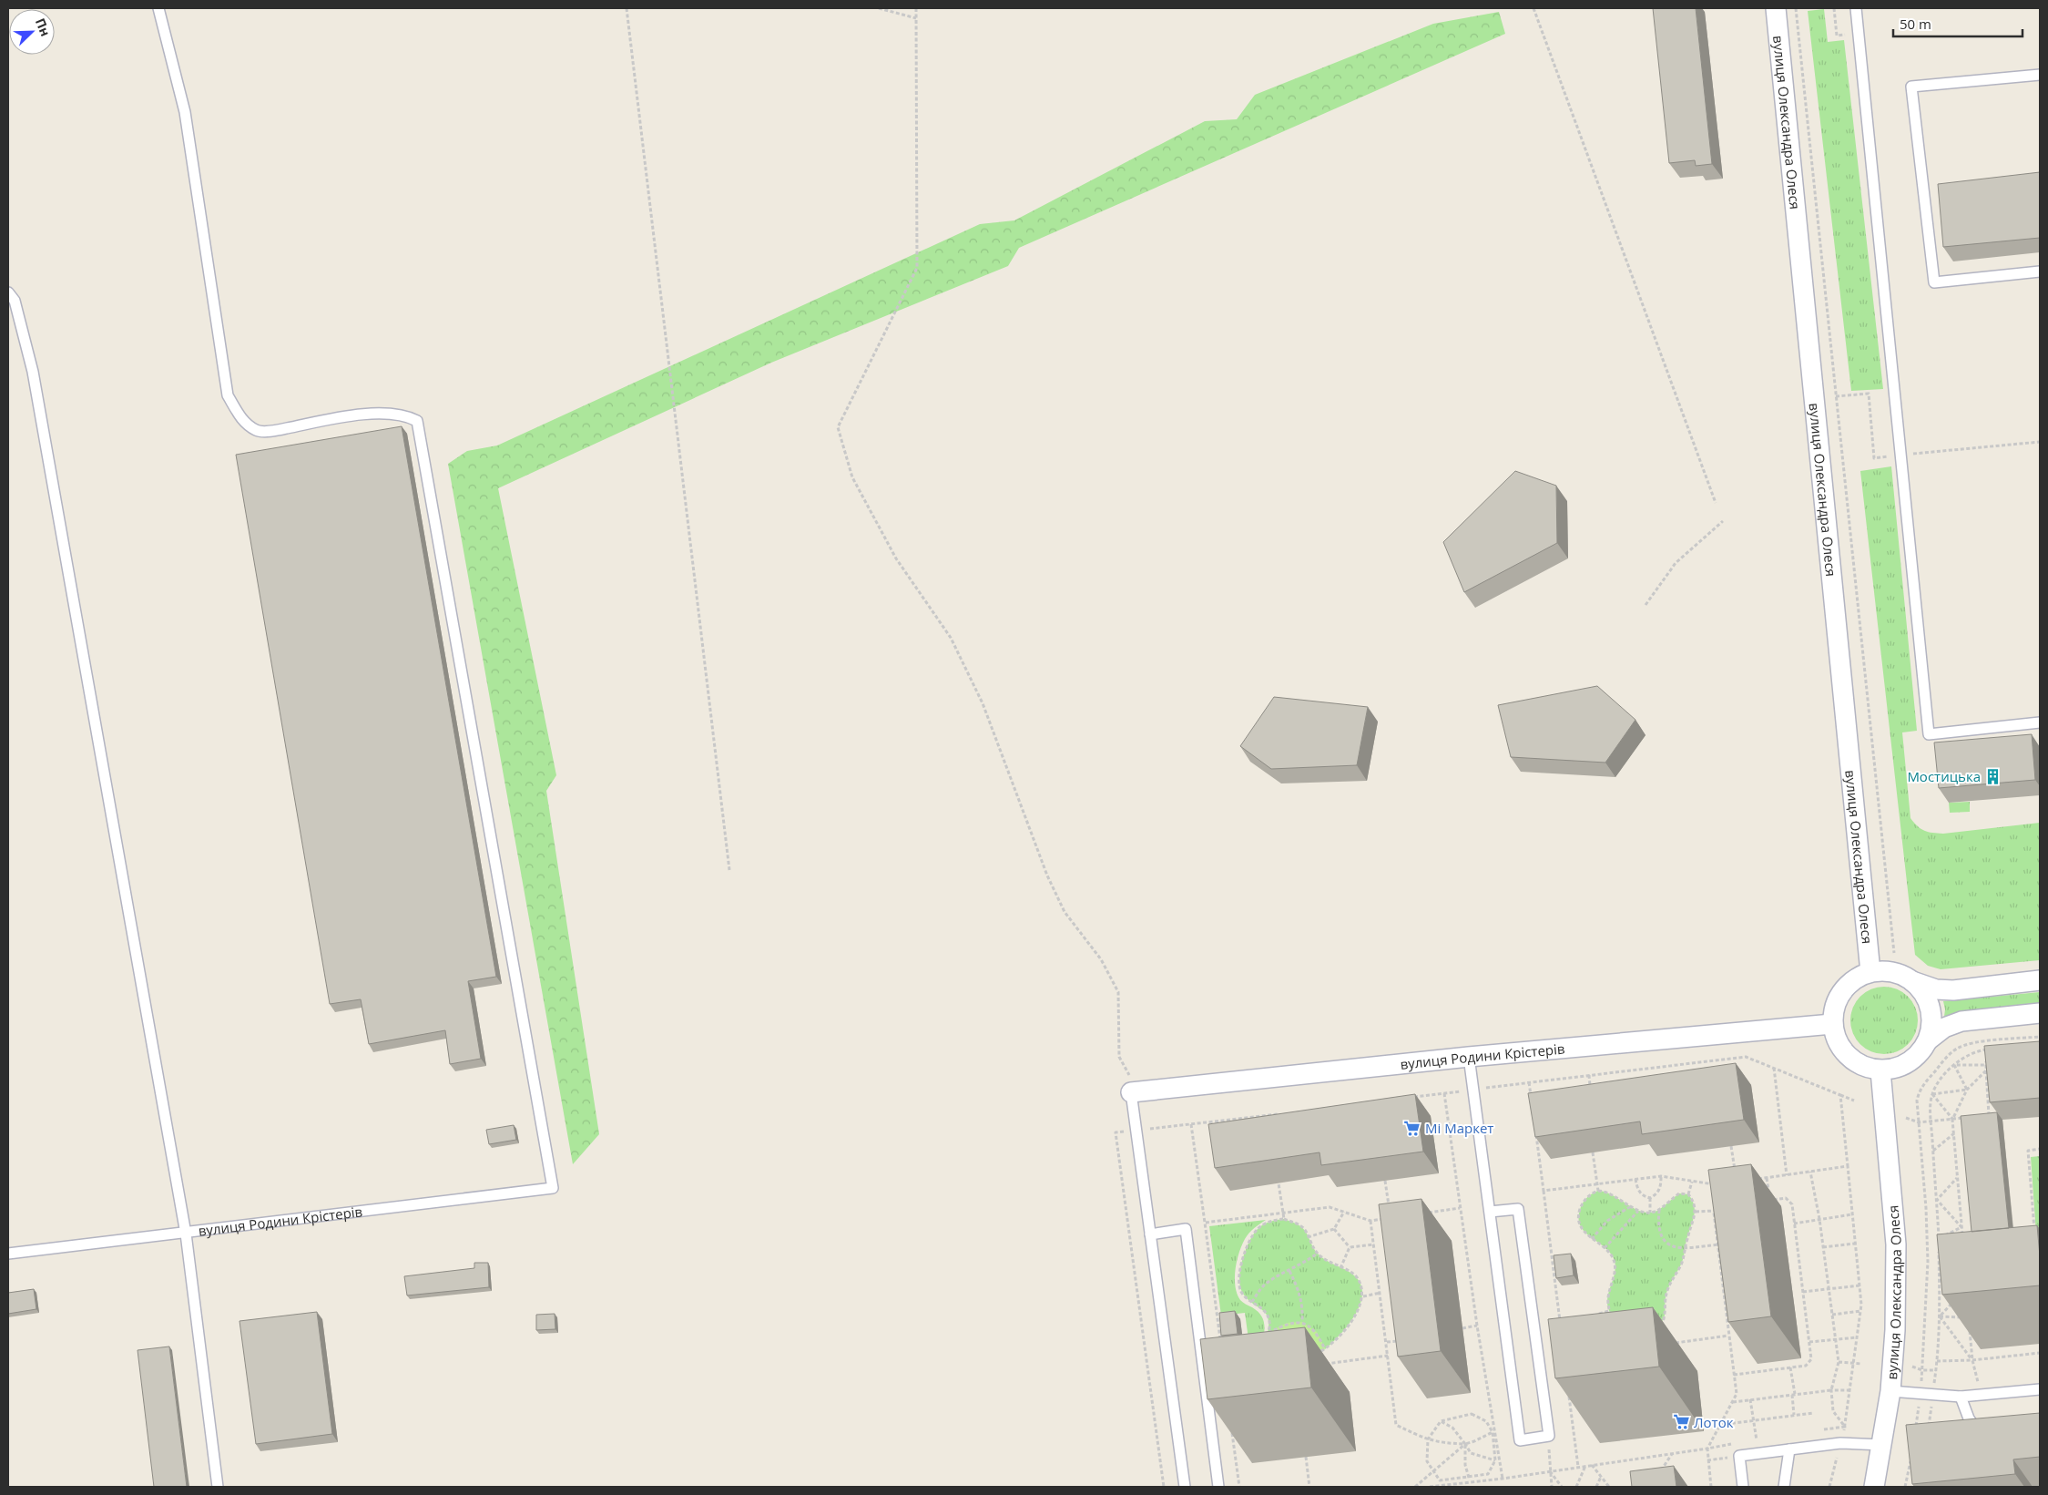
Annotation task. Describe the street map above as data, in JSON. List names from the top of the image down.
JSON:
{
  "streets": {
    "street": ["вулиця Олександра Олеся", "вулиця Родини Крістерів"]
  },
  "crossings": [
    ["вулиця Олександра Олеся", "вулиця Родини Крістерів"]
  ],
  "places": {
    "building": ["Мостицька"],
    "supermarket": ["Мі Маркет", "Лоток"]
  },
  "scale_bar": "50 m",
  "north": "top right"
}
